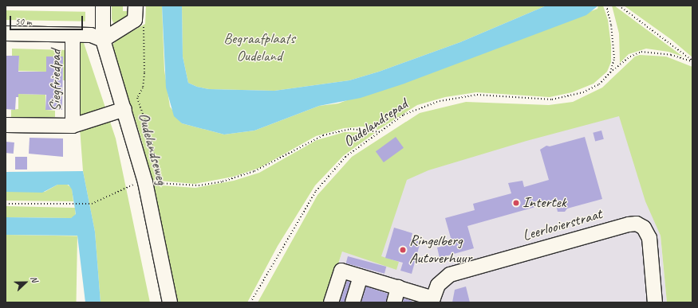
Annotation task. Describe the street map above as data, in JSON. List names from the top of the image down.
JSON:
{
  "streets": {
    "street": ["Siegfriedpad", "Oudelandseweg", "Leerlooierstraat"],
    "path": ["Oudelandsepad"]
  },
  "parks": ["Begraafplaats Oudeland"],
  "places": ["Intertek", "Ringelberg Autoverhuur"],
  "scale_bar": "50 m",
  "north": "right"
}
